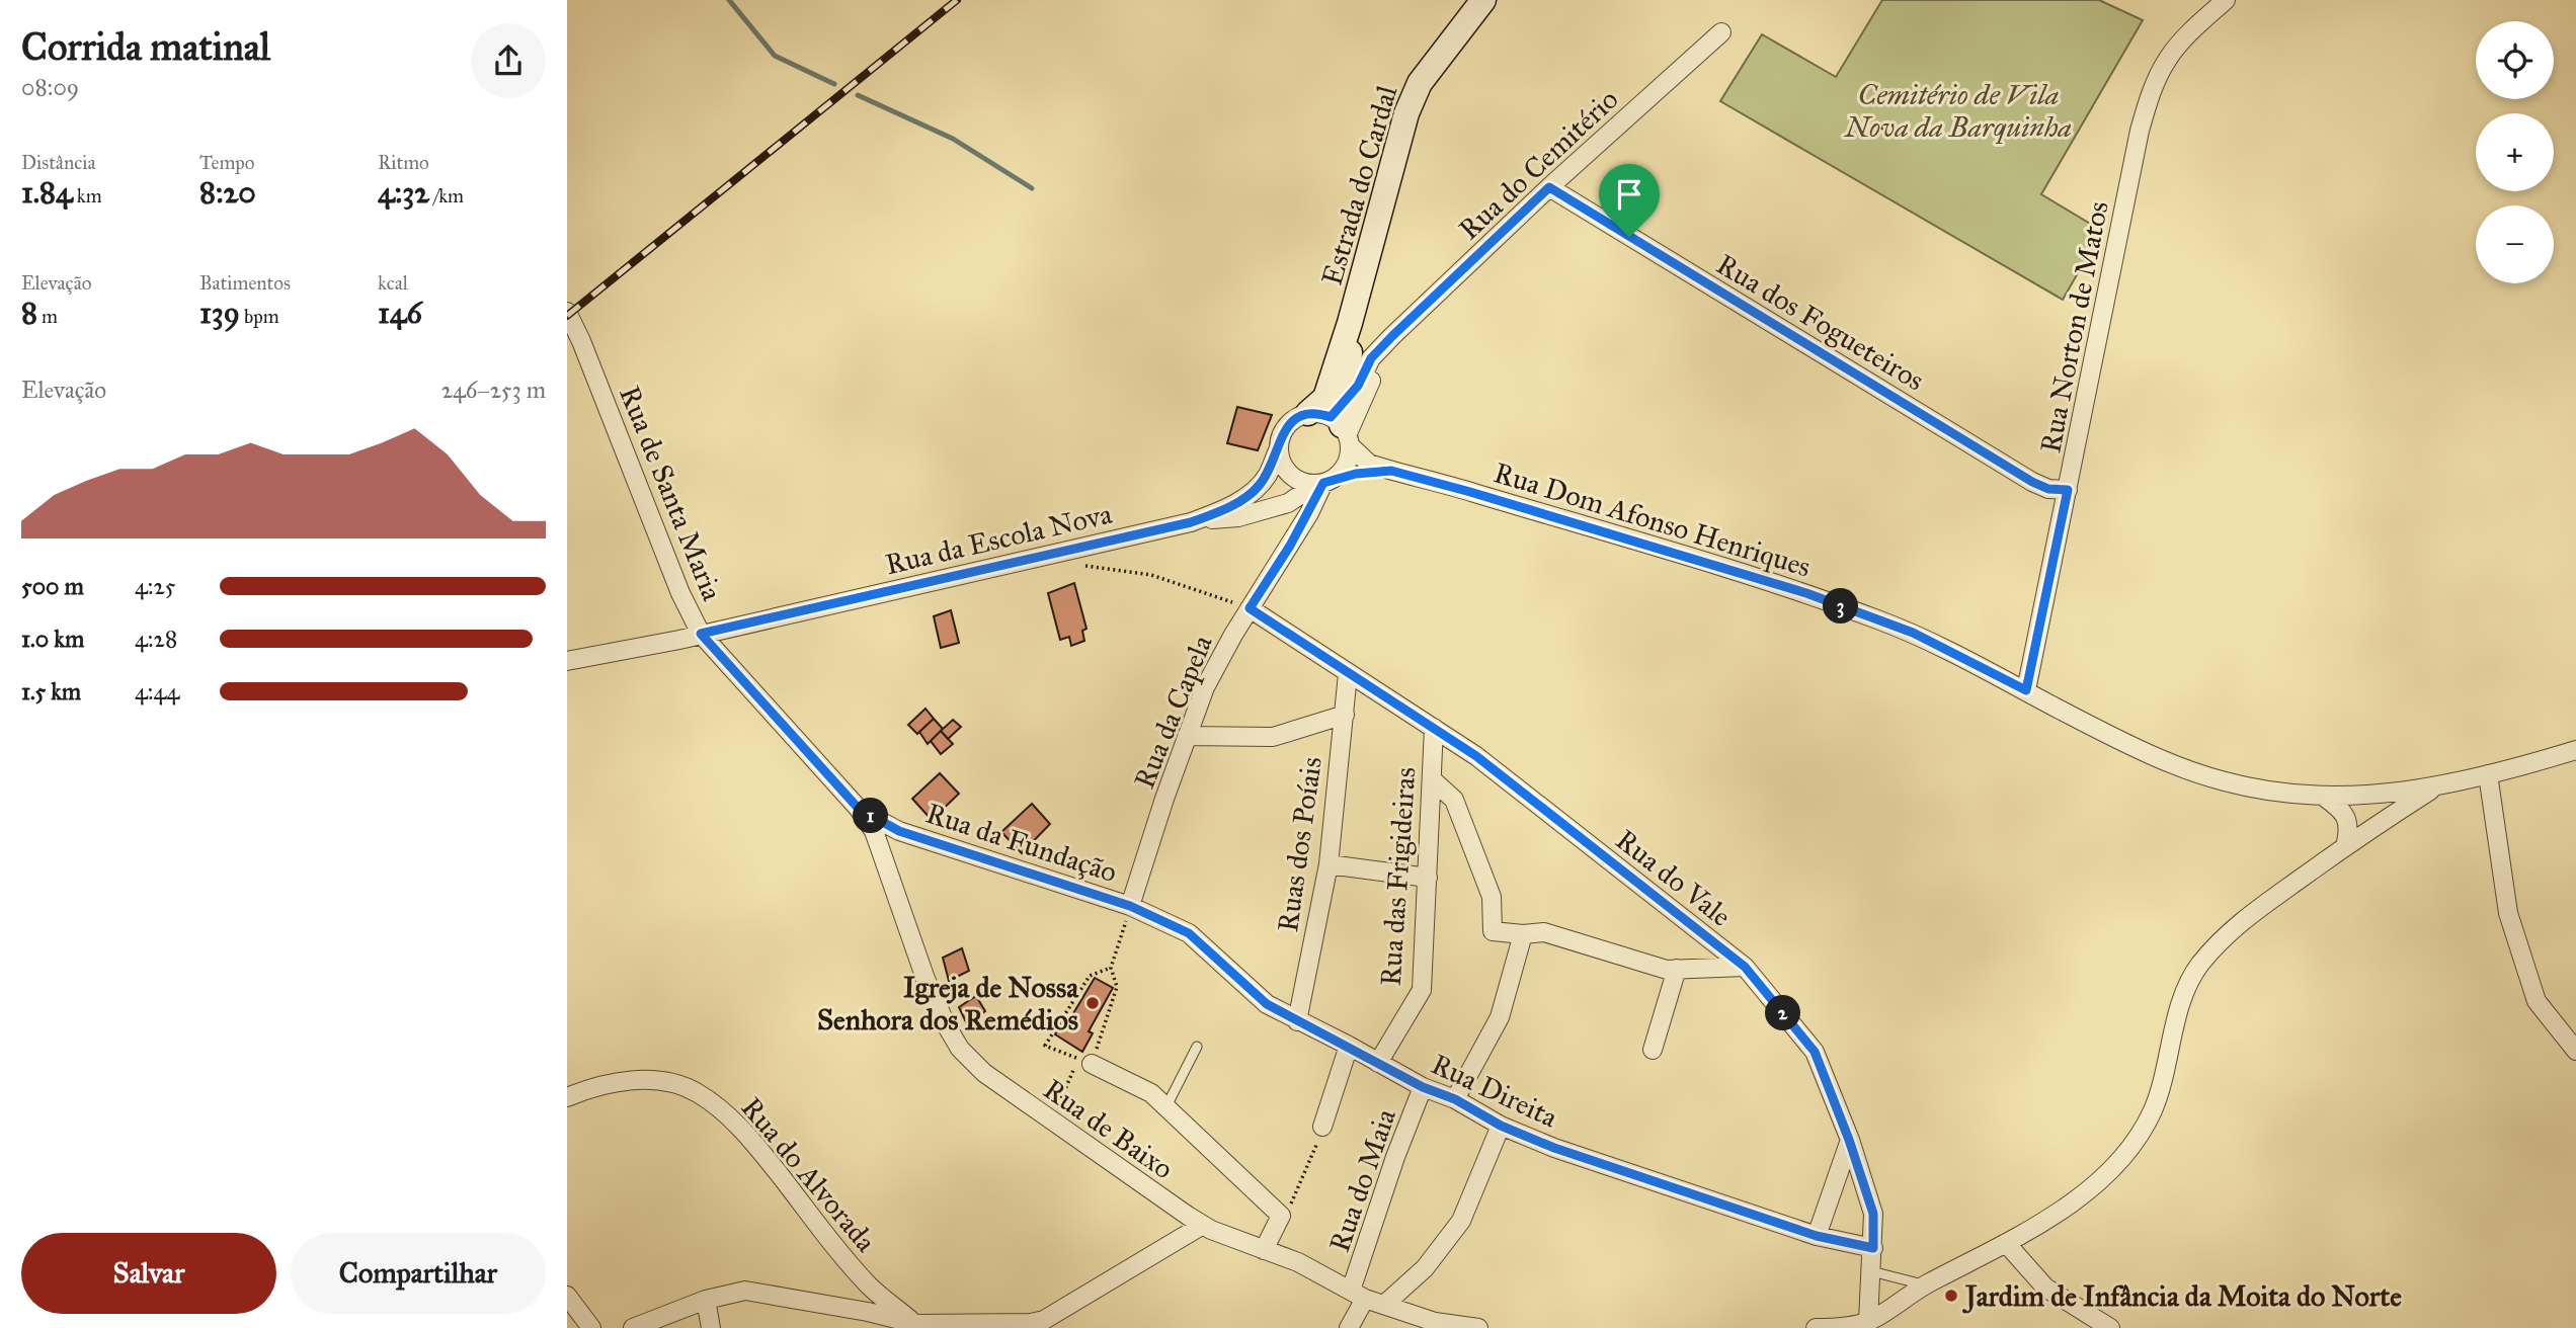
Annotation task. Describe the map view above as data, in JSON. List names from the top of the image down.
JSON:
{
  "streets": {
    "street": [
      "Rua do Cemitério",
      "Estrada do Cardal",
      "Rua dos Fogueteiros",
      "Rua Norton de Matos",
      "Rua de Santa Maria",
      "Rua Dom Afonso Henriques",
      "Rua da Escola Nova",
      "Rua da Capela",
      "Rua da Fundação",
      "Ruas dos Poíais",
      "Rua das Frigideiras",
      "Rua do Vale",
      "Rua Direita",
      "Rua de Baixo",
      "Rua do Alvorada",
      "Rua do Maia"
    ]
  },
  "crossings": [
    ["Rua do Cemitério", "Estrada do Cardal"],
    ["Rua do Cemitério", "Rua dos Fogueteiros"],
    ["Rua do Cemitério", "Rua Dom Afonso Henriques"],
    ["Rua do Cemitério", "Rua da Escola Nova"],
    ["Rua do Cemitério", "Rua da Capela"],
    ["Estrada do Cardal", "Rua Dom Afonso Henriques"],
    ["Estrada do Cardal", "Rua da Escola Nova"],
    ["Estrada do Cardal", "Rua da Capela"],
    ["Rua dos Fogueteiros", "Rua Norton de Matos"],
    ["Rua Norton de Matos", "Rua Dom Afonso Henriques"],
    ["Rua de Santa Maria", "Rua da Escola Nova"],
    ["Rua de Santa Maria", "Rua da Fundação"],
    ["Rua de Santa Maria", "Rua de Baixo"],
    ["Rua Dom Afonso Henriques", "Rua da Escola Nova"],
    ["Rua Dom Afonso Henriques", "Rua da Capela"],
    ["Rua da Escola Nova", "Rua da Capela"],
    ["Rua da Capela", "Rua da Fundação"],
    ["Rua da Capela", "Rua do Vale"],
    ["Rua da Capela", "Rua Direita"],
    ["Rua da Fundação", "Rua Direita"],
    ["Rua da Fundação", "Rua de Baixo"],
    ["Ruas dos Poíais", "Rua do Vale"],
    ["Ruas dos Poíais", "Rua Direita"],
    ["Rua das Frigideiras", "Rua do Vale"],
    ["Rua das Frigideiras", "Rua Direita"],
    ["Rua do Vale", "Rua Direita"],
    ["Rua Direita", "Rua do Maia"],
    ["Rua de Baixo", "Rua do Maia"]
  ],
  "parks": ["Cemitério de Vila Nova da Barquinha"],
  "places": ["Igreja de Nossa Senhora dos Remédios", "Jardim de Infância da Moita do Norte"],
  "page": {
    "heading": ["Corrida matinal", "08:09"],
    "map_buttons": ["+", "−"],
    "stats": [
      ["Distância", "1.84 km"],
      ["Tempo", "8:20"],
      ["Ritmo", "4:32 /km"],
      ["Elevação", "8 m"],
      ["Batimentos", "139 bpm"],
      ["kcal", "146"]
    ],
    "chart": ["Elevação", "246–253 m"],
    "list": [
      {
        "name": "500 m",
        "note": "4:25"
      },
      {
        "name": "1.0 km",
        "note": "4:28"
      },
      {
        "name": "1.5 km",
        "note": "4:44"
      }
    ],
    "pins": ["3", "1", "2"],
    "buttons": ["Salvar", "Compartilhar"]
  }
}
